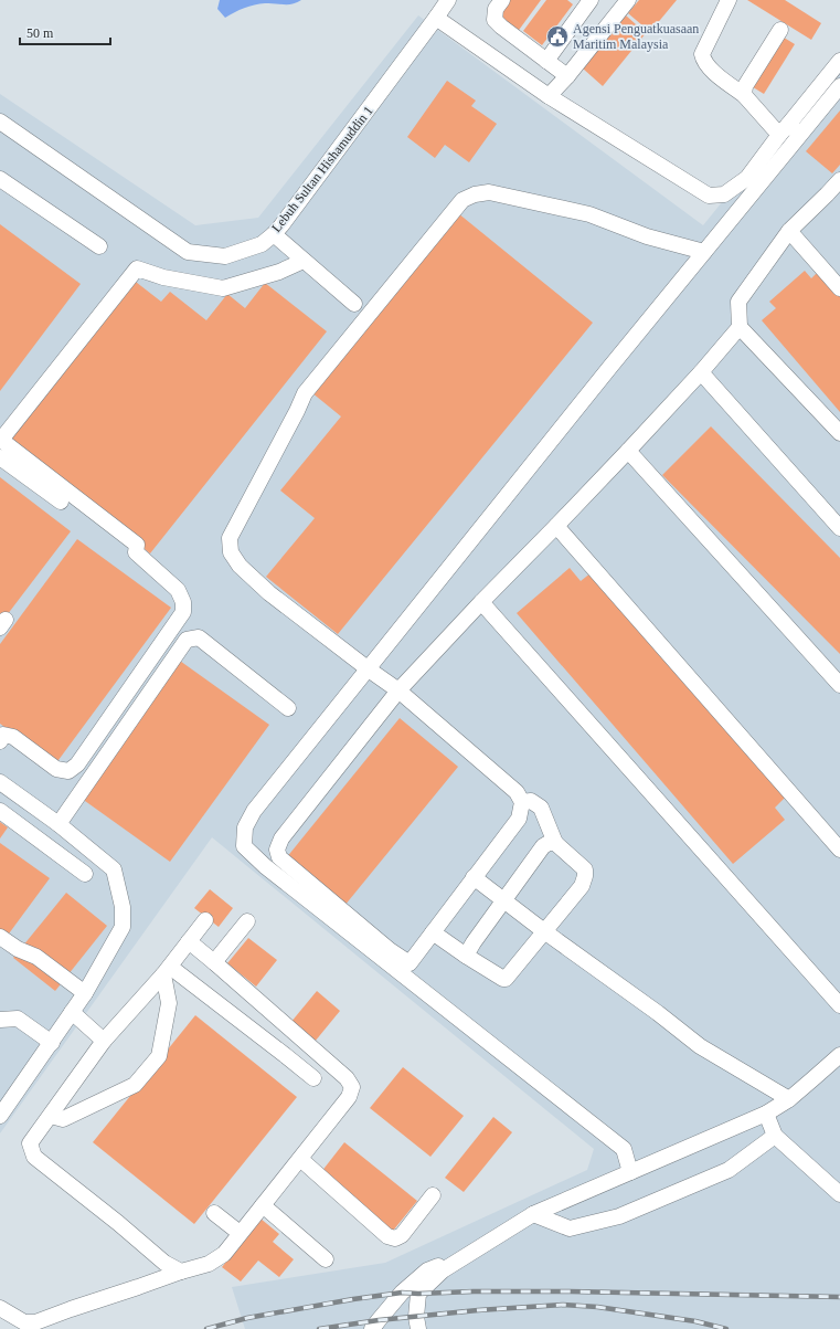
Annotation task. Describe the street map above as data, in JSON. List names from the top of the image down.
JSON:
{
  "streets": {
    "street": ["Lebuh Sultan Hishamuddin 1"]
  },
  "places": {
    "public building": ["Agensi Penguatkuasaan Maritim Malaysia"]
  },
  "scale_bar": "50 m"
}
